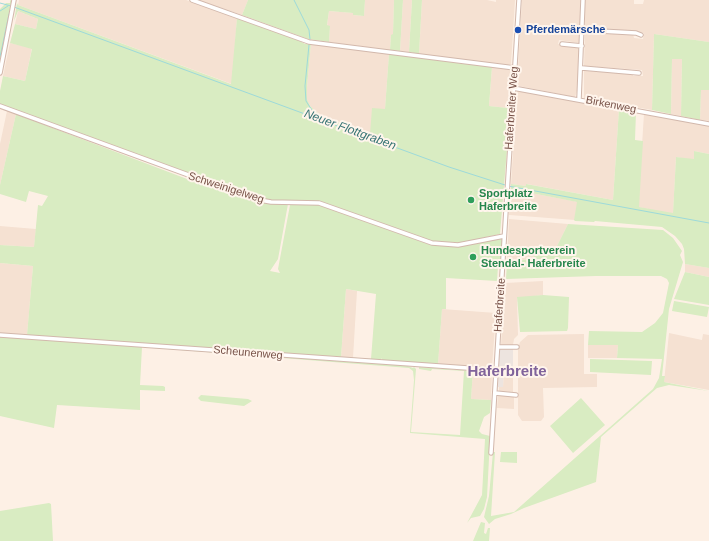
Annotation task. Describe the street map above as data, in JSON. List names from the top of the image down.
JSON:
{
  "streets": {
    "street": [
      "Birkenweg",
      "Haferbreiter Weg",
      "Schweinigelweg",
      "Haferbreite",
      "Scheunenweg"
    ]
  },
  "crossings": [
    ["Birkenweg", "Haferbreiter Weg"],
    ["Haferbreiter Weg", "Haferbreite"],
    ["Schweinigelweg", "Haferbreite"],
    ["Haferbreite", "Scheunenweg"]
  ],
  "districts": ["Haferbreite"],
  "water": ["Neuer Flottgraben"],
  "places": ["Pferdemärsche", "Sportplatz Haferbreite", "Hundesportverein Stendal- Haferbreite"]
}
